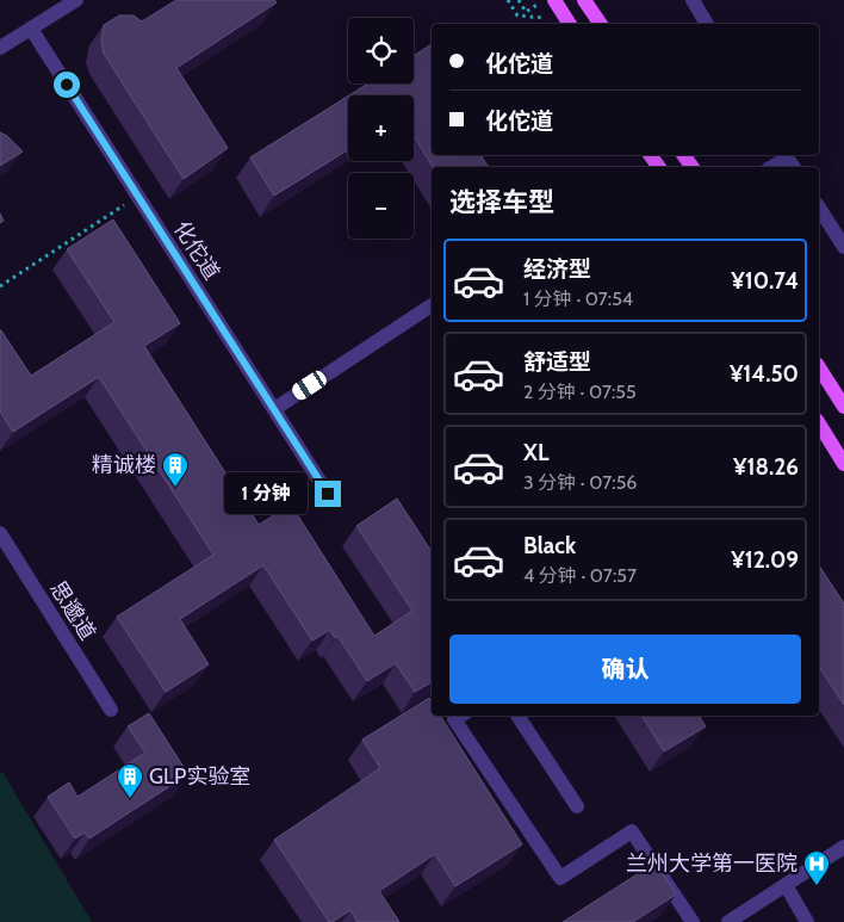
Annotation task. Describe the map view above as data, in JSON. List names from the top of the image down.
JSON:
{
  "streets": {
    "street": ["化佗道", "思邈道"]
  },
  "places": {
    "building": ["精诚楼", "GLP实验室"],
    "hospital": ["兰州大学第一医院"]
  },
  "page": {
    "map_buttons": ["+", "−"],
    "banner": ["化佗道", "化佗道"],
    "heading": "选择车型",
    "list": [
      {
        "name": "经济型",
        "note": "1 分钟 · 07:54",
        "value": "¥10.74"
      },
      {
        "name": "舒适型",
        "note": "2 分钟 · 07:55",
        "value": "¥14.50"
      },
      {
        "name": "XL",
        "note": "3 分钟 · 07:56",
        "value": "¥18.26"
      },
      {
        "name": "Black",
        "note": "4 分钟 · 07:57",
        "value": "¥12.09"
      }
    ],
    "bubble": "1 分钟",
    "buttons": "确认"
  }
}
